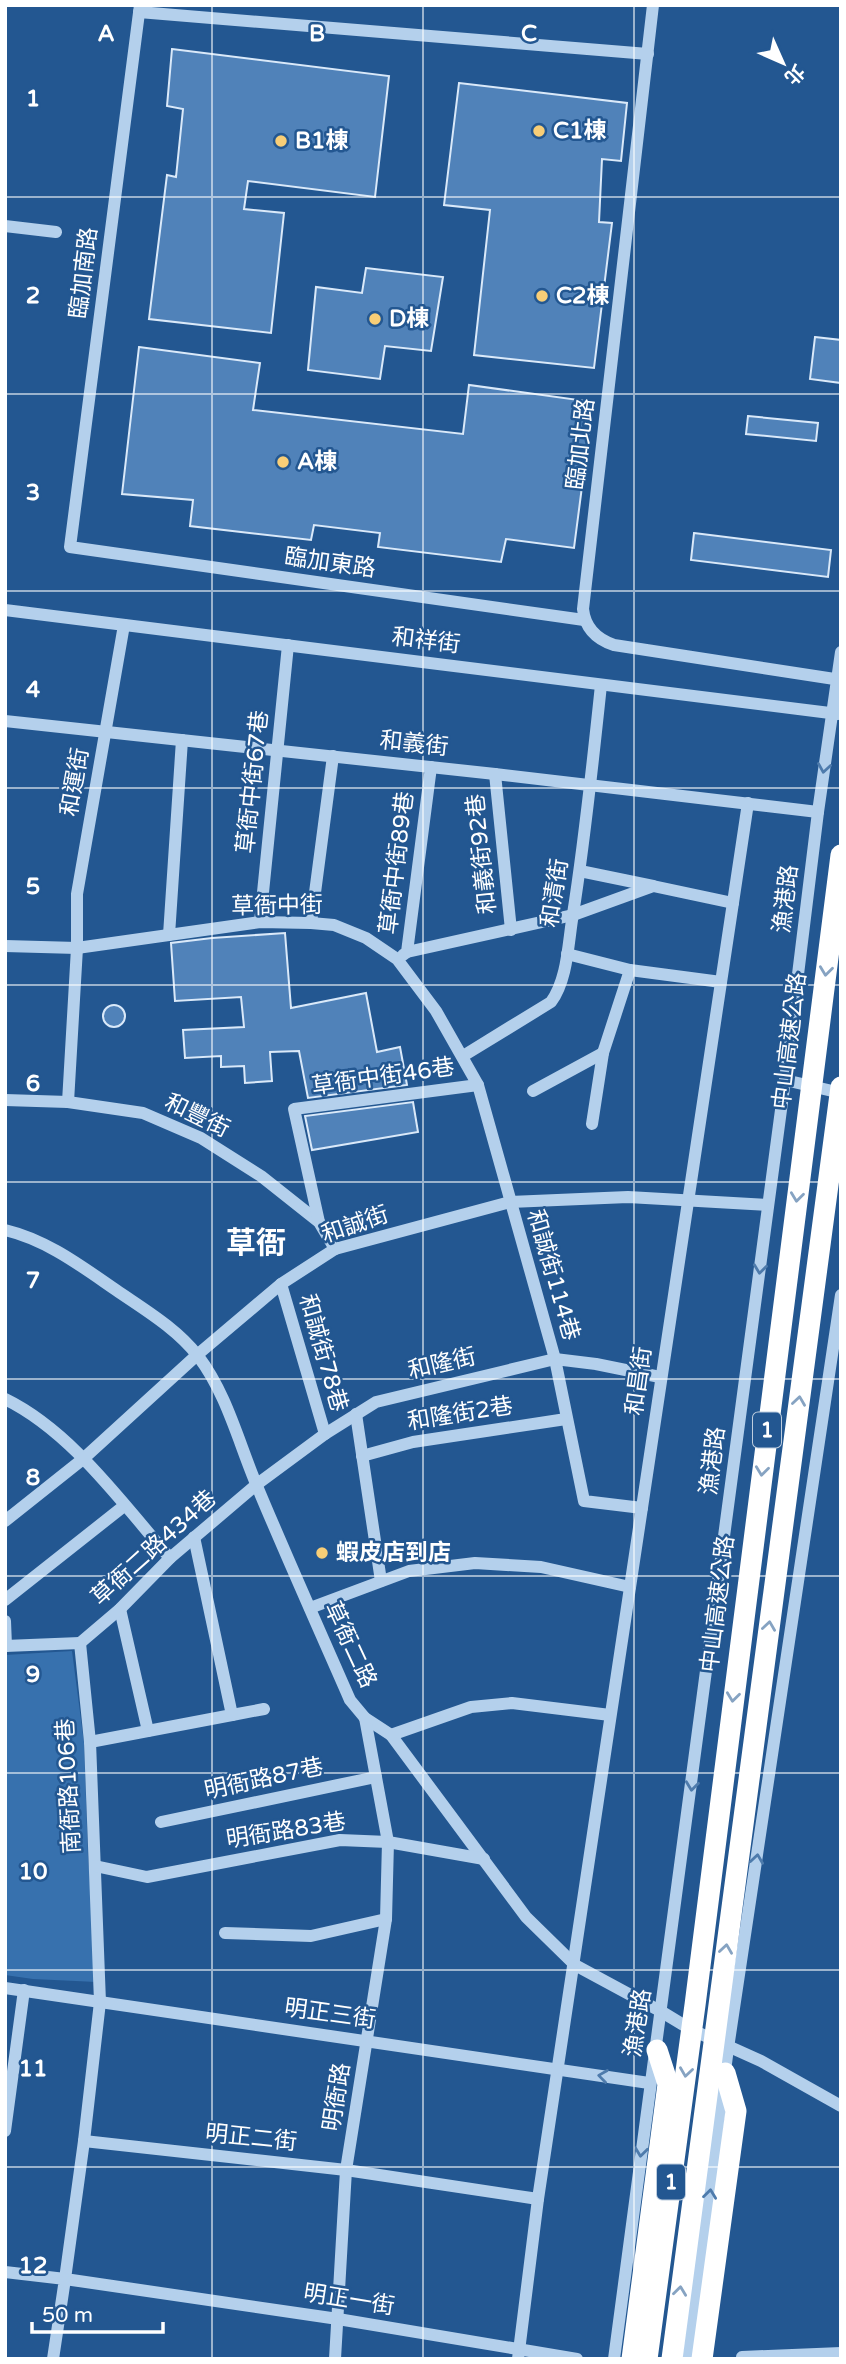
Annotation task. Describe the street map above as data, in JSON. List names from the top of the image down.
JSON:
{
  "streets": {
    "highway": ["中山高速公路", "1"],
    "street": [
      "臨加南路",
      "臨加北路",
      "臨加東路",
      "和祥街",
      "和義街",
      "和運街",
      "草衙中街67巷",
      "和義街92巷",
      "草衙中街89巷",
      "和清街",
      "漁港路",
      "草衙中街",
      "草衙中街46巷",
      "和豐街",
      "和誠街",
      "和誠街114巷",
      "和誠街78巷",
      "和隆街",
      "和昌街",
      "和隆街2巷",
      "草衙二路434巷",
      "草衙二路",
      "明衙路87巷",
      "南衙路106巷",
      "明衙路83巷",
      "明正三街",
      "明衙路",
      "明正二街",
      "明正一街"
    ]
  },
  "crossings": [
    ["臨加南路", "臨加東路"],
    ["臨加北路", "臨加東路"],
    ["和祥街", "和運街"],
    ["和祥街", "草衙中街67巷"],
    ["和祥街", "和清街"],
    ["和祥街", "漁港路"],
    ["和義街", "和運街"],
    ["和義街", "草衙中街67巷"],
    ["和義街", "和義街92巷"],
    ["和義街", "草衙中街89巷"],
    ["和義街", "和清街"],
    ["和義街", "漁港路"],
    ["和義街", "和昌街"],
    ["和運街", "草衙中街"],
    ["和運街", "和豐街"],
    ["草衙中街67巷", "草衙中街"],
    ["草衙中街89巷", "草衙中街"],
    ["和清街", "草衙中街"],
    ["漁港路", "和誠街"],
    ["漁港路", "草衙二路"],
    ["漁港路", "明正三街"],
    ["草衙中街", "草衙中街46巷"],
    ["草衙中街", "和誠街"],
    ["草衙中街", "和誠街114巷"],
    ["草衙中街46巷", "和豐街"],
    ["和豐街", "和誠街"],
    ["和誠街", "和誠街114巷"],
    ["和誠街", "和誠街78巷"],
    ["和誠街", "和昌街"],
    ["和誠街", "草衙二路"],
    ["和誠街114巷", "和隆街"],
    ["和誠街114巷", "和昌街"],
    ["和誠街114巷", "和隆街2巷"],
    ["和誠街78巷", "和隆街"],
    ["和隆街", "和昌街"],
    ["和隆街", "草衙二路434巷"],
    ["和隆街", "草衙二路"],
    ["和昌街", "草衙二路"],
    ["草衙二路434巷", "草衙二路"],
    ["草衙二路434巷", "南衙路106巷"],
    ["草衙二路", "明衙路83巷"],
    ["草衙二路", "明衙路"],
    ["明衙路87巷", "明衙路"],
    ["南衙路106巷", "明衙路83巷"],
    ["南衙路106巷", "明正三街"],
    ["明衙路83巷", "明衙路"],
    ["明正三街", "明衙路"],
    ["明衙路", "明正二街"],
    ["明衙路", "明正一街"]
  ],
  "districts": ["草衙"],
  "places": [
    "C1棟",
    "B1棟",
    "C2棟",
    "D棟",
    "A棟",
    "蝦皮店到店"
  ],
  "scale_bar": "50 m",
  "north": "bottom right",
  "grid": {
    "columns": ["A", "B", "C"],
    "rows": [
      "1",
      "2",
      "3",
      "4",
      "5",
      "6",
      "7",
      "8",
      "9",
      "10",
      "11",
      "12"
    ]
  }
}
